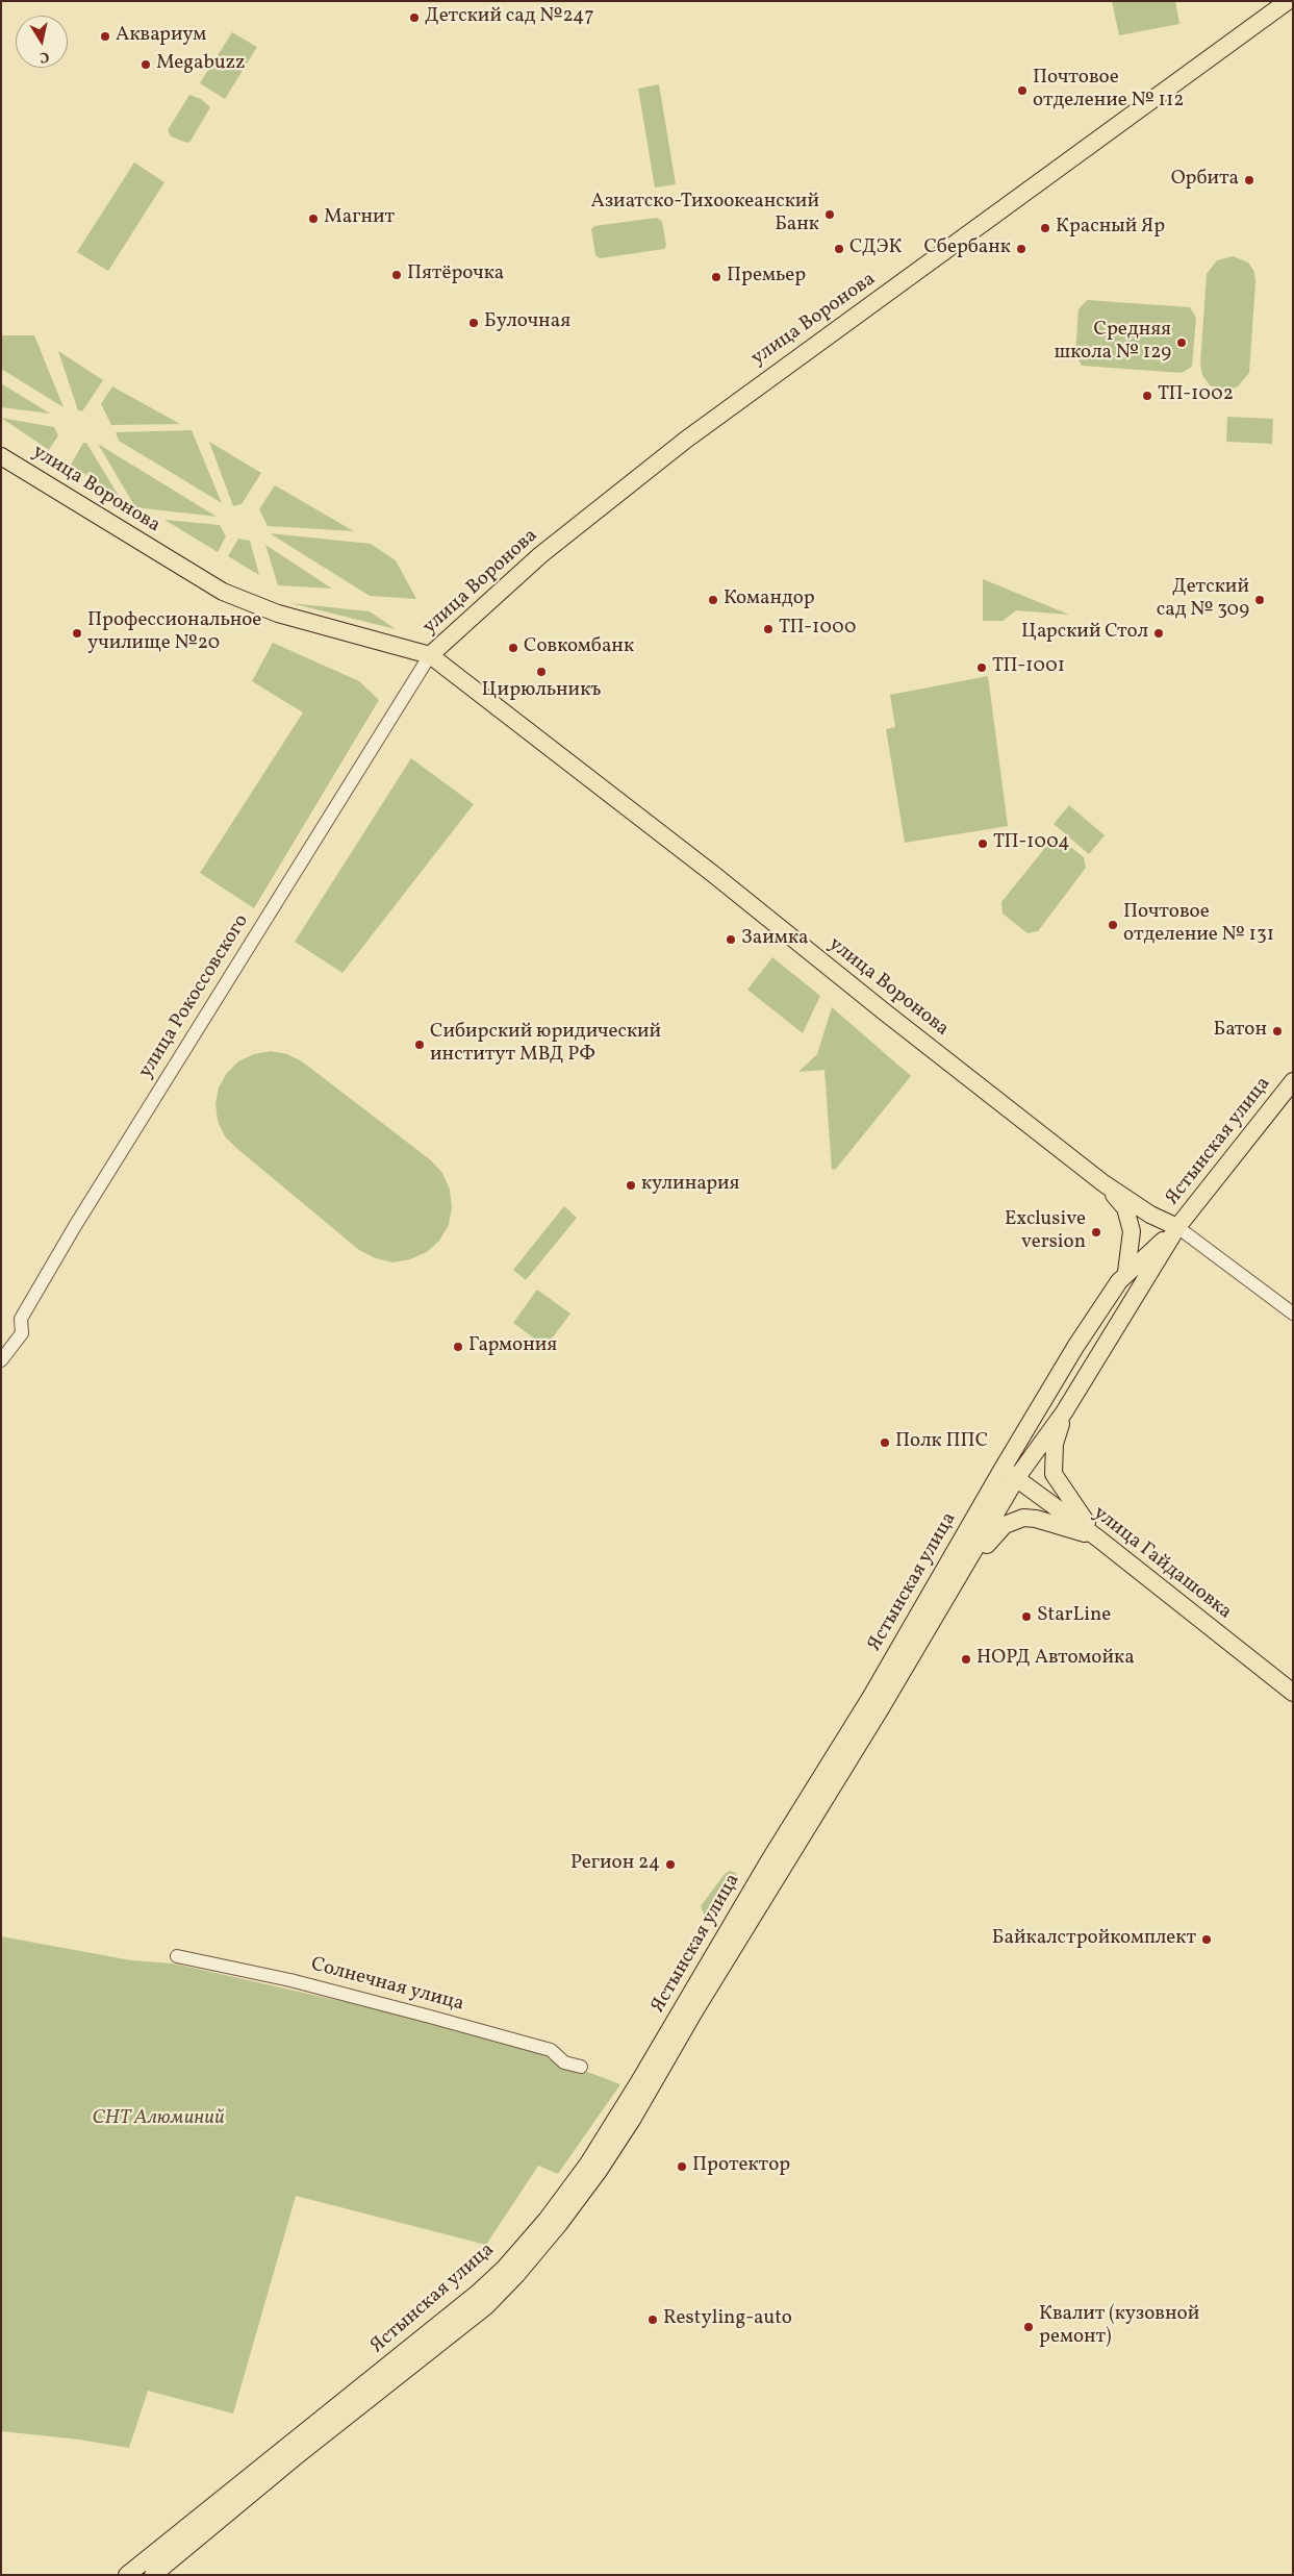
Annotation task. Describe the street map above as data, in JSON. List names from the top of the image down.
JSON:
{
  "streets": {
    "main road": ["улица Воронова", "Ястынская улица", "улица Гайдашовка"],
    "street": ["улица Рокоссовского", "Солнечная улица"]
  },
  "crossings": [
    ["улица Воронова", "улица Рокоссовского"],
    ["улица Воронова", "Ястынская улица"],
    ["Ястынская улица", "улица Гайдашовка"]
  ],
  "parks": ["СНТ Алюминий"],
  "places": [
    "Детский сад №247",
    "Аквариум",
    "Megabuzz",
    "Почтовое отделение № 112",
    "Орбита",
    "Азиатско-Тихоокеанский Банк",
    "Магнит",
    "Красный Яр",
    "СДЭК",
    "Сбербанк",
    "Пятёрочка",
    "Премьер",
    "Булочная",
    "Средняя школа № 129",
    "ТП-1002",
    "Командор",
    "Детский сад № 309",
    "ТП-1000",
    "Профессиональное училище №20",
    "Царский Стол",
    "Совкомбанк",
    "ТП-1001",
    "Цирюльникъ",
    "ТП-1004",
    "Почтовое отделение № 131",
    "Заимка",
    "Батон",
    "Сибирский юридический институт МВД РФ",
    "кулинария",
    "Exclusive version",
    "Гармония",
    "Полк ППС",
    "StarLine",
    "НОРД Автомойка",
    "Регион 24",
    "Байкалстройкомплект",
    "Протектор",
    "Restyling-auto",
    "Квалит (кузовной ремонт)"
  ],
  "north": "bottom"
}
